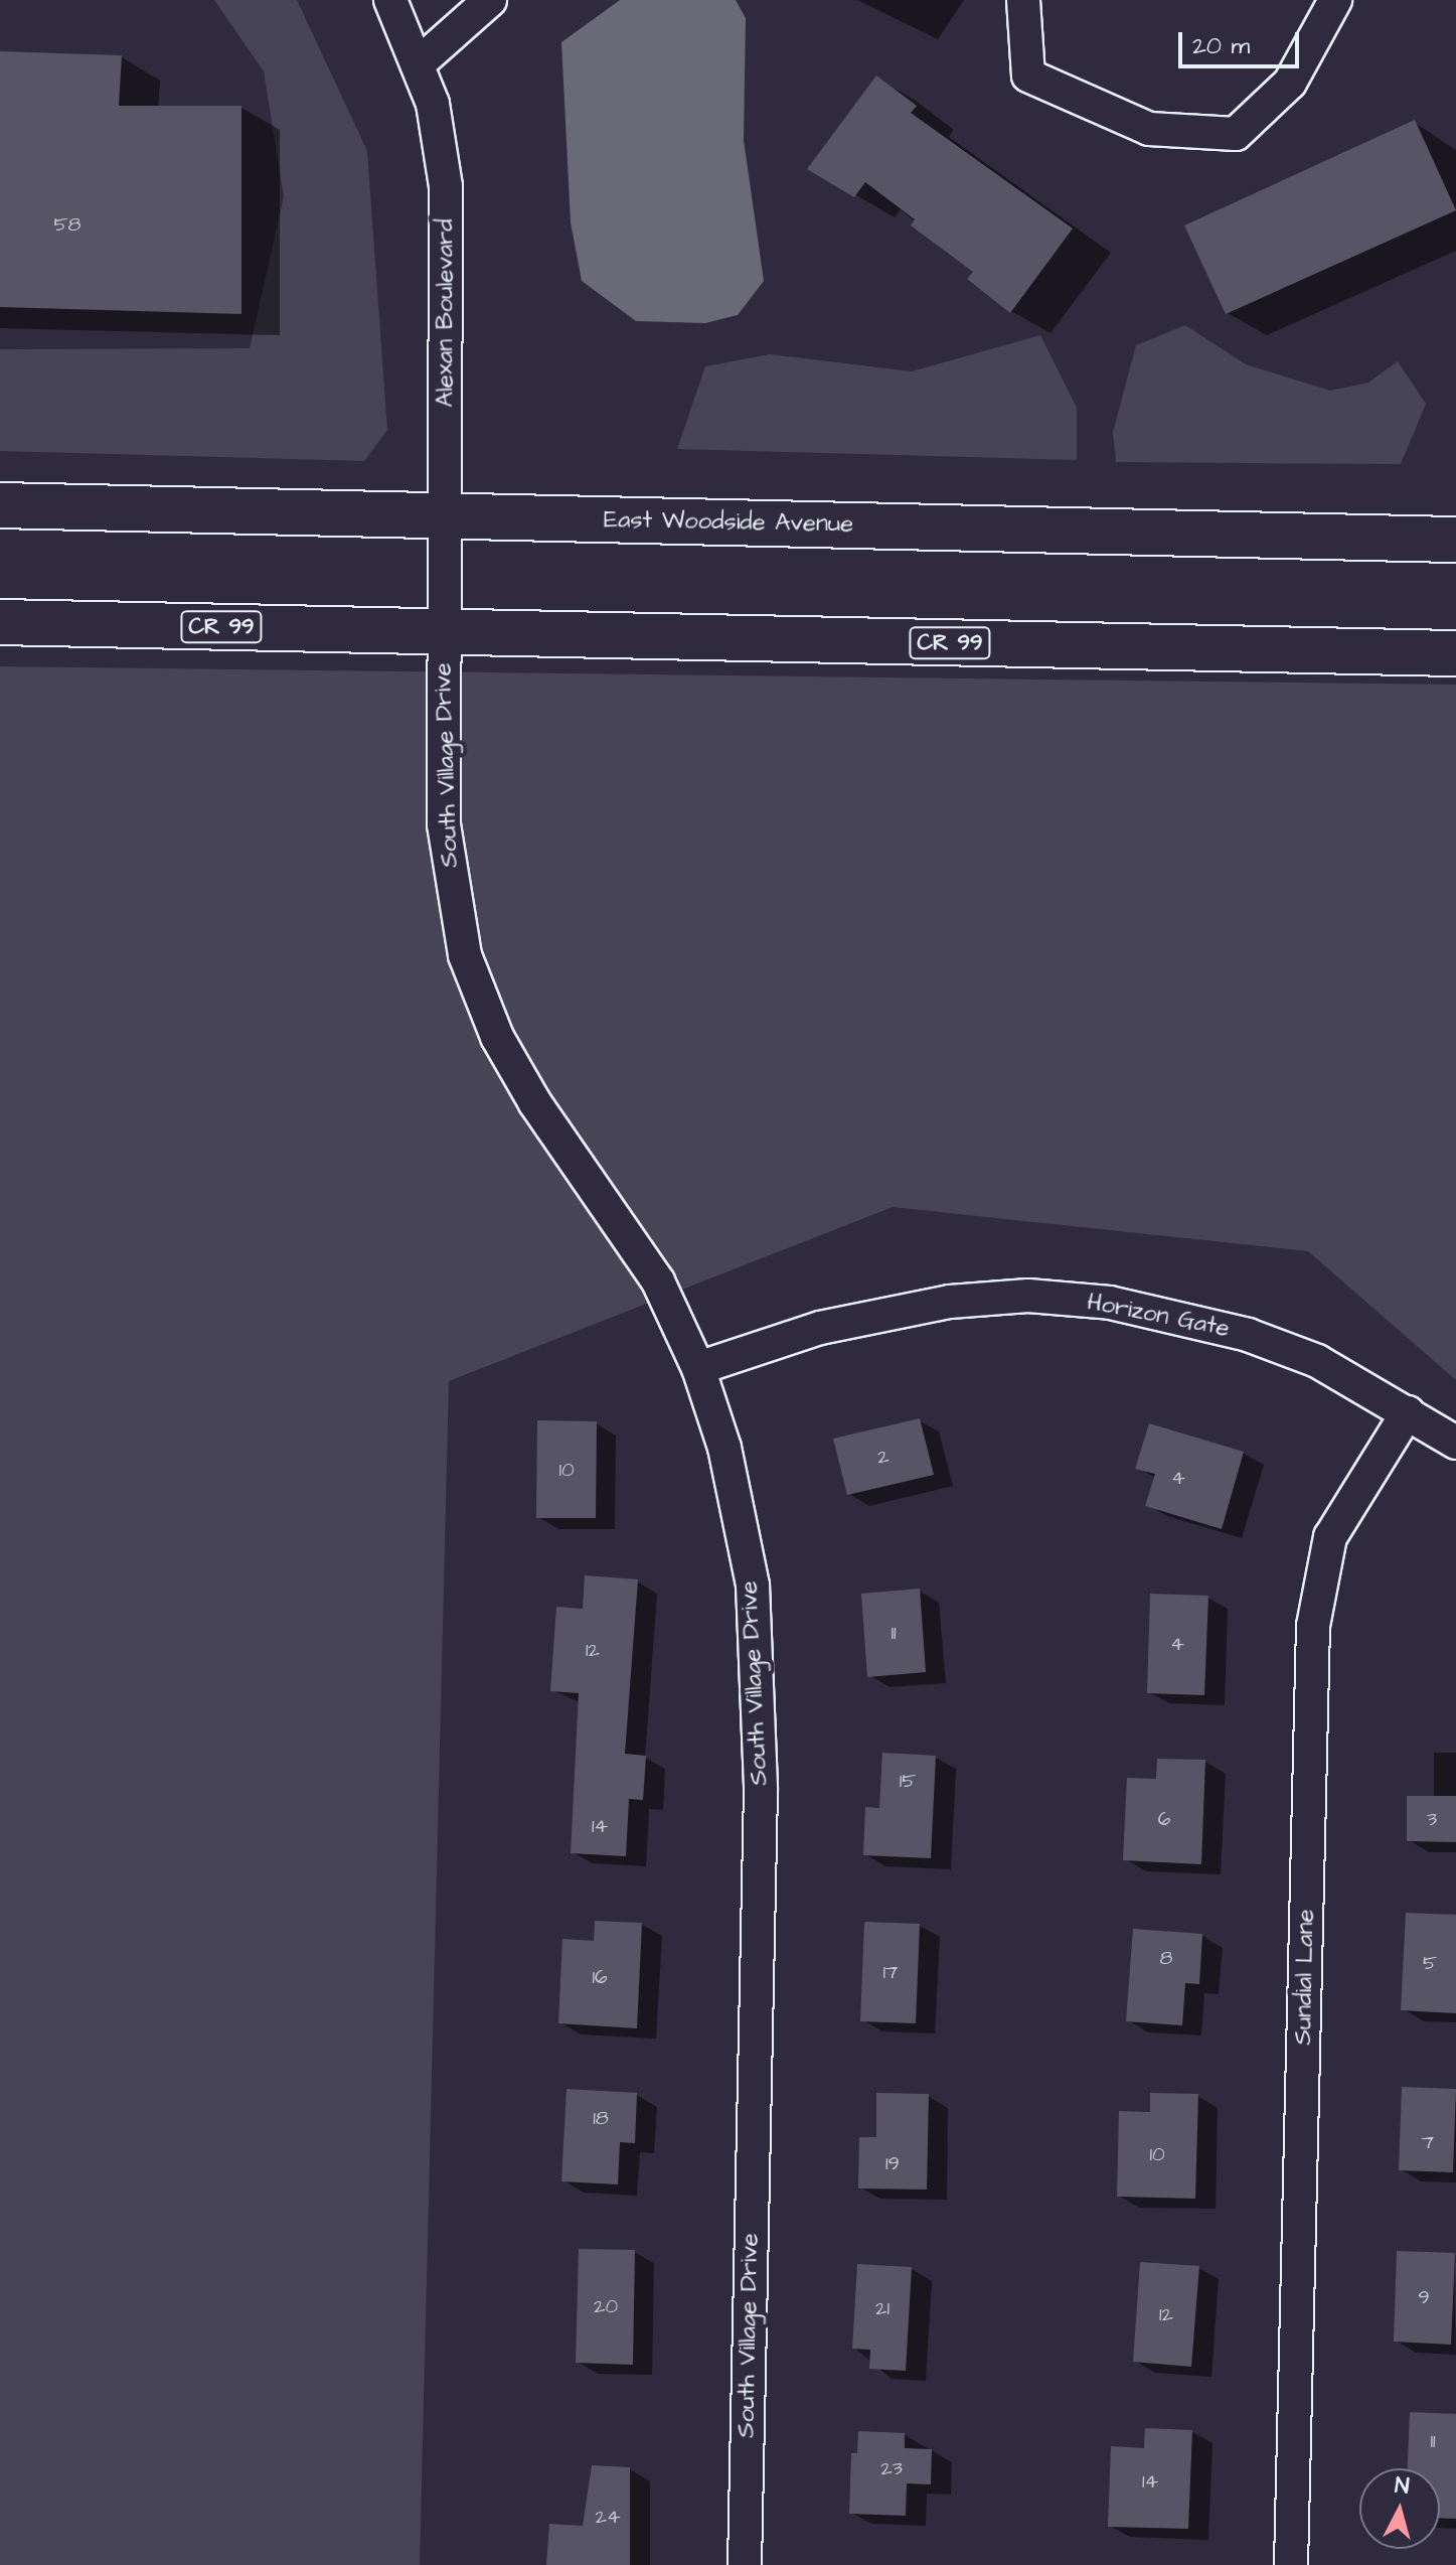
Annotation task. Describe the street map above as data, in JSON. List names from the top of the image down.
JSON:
{
  "streets": {
    "main road": ["East Woodside Avenue", "CR 99"],
    "street": [
      "Alexan Boulevard",
      "South Village Drive",
      "Horizon Gate",
      "Sundial Lane"
    ]
  },
  "crossings": [
    ["Alexan Boulevard", "East Woodside Avenue"],
    ["Alexan Boulevard", "CR 99"],
    ["Alexan Boulevard", "South Village Drive"],
    ["CR 99", "South Village Drive"],
    ["South Village Drive", "Horizon Gate"],
    ["Horizon Gate", "Sundial Lane"]
  ],
  "house_numbers": [
    "58",
    "2",
    "10",
    "4",
    "11",
    "4",
    "12",
    "15",
    "6",
    "3",
    "14",
    "8",
    "5",
    "17",
    "16",
    "18",
    "7",
    "10",
    "19",
    "9",
    "20",
    "21",
    "12",
    "11",
    "23",
    "14",
    "24"
  ],
  "scale_bar": "20 m",
  "north": "top"
}
